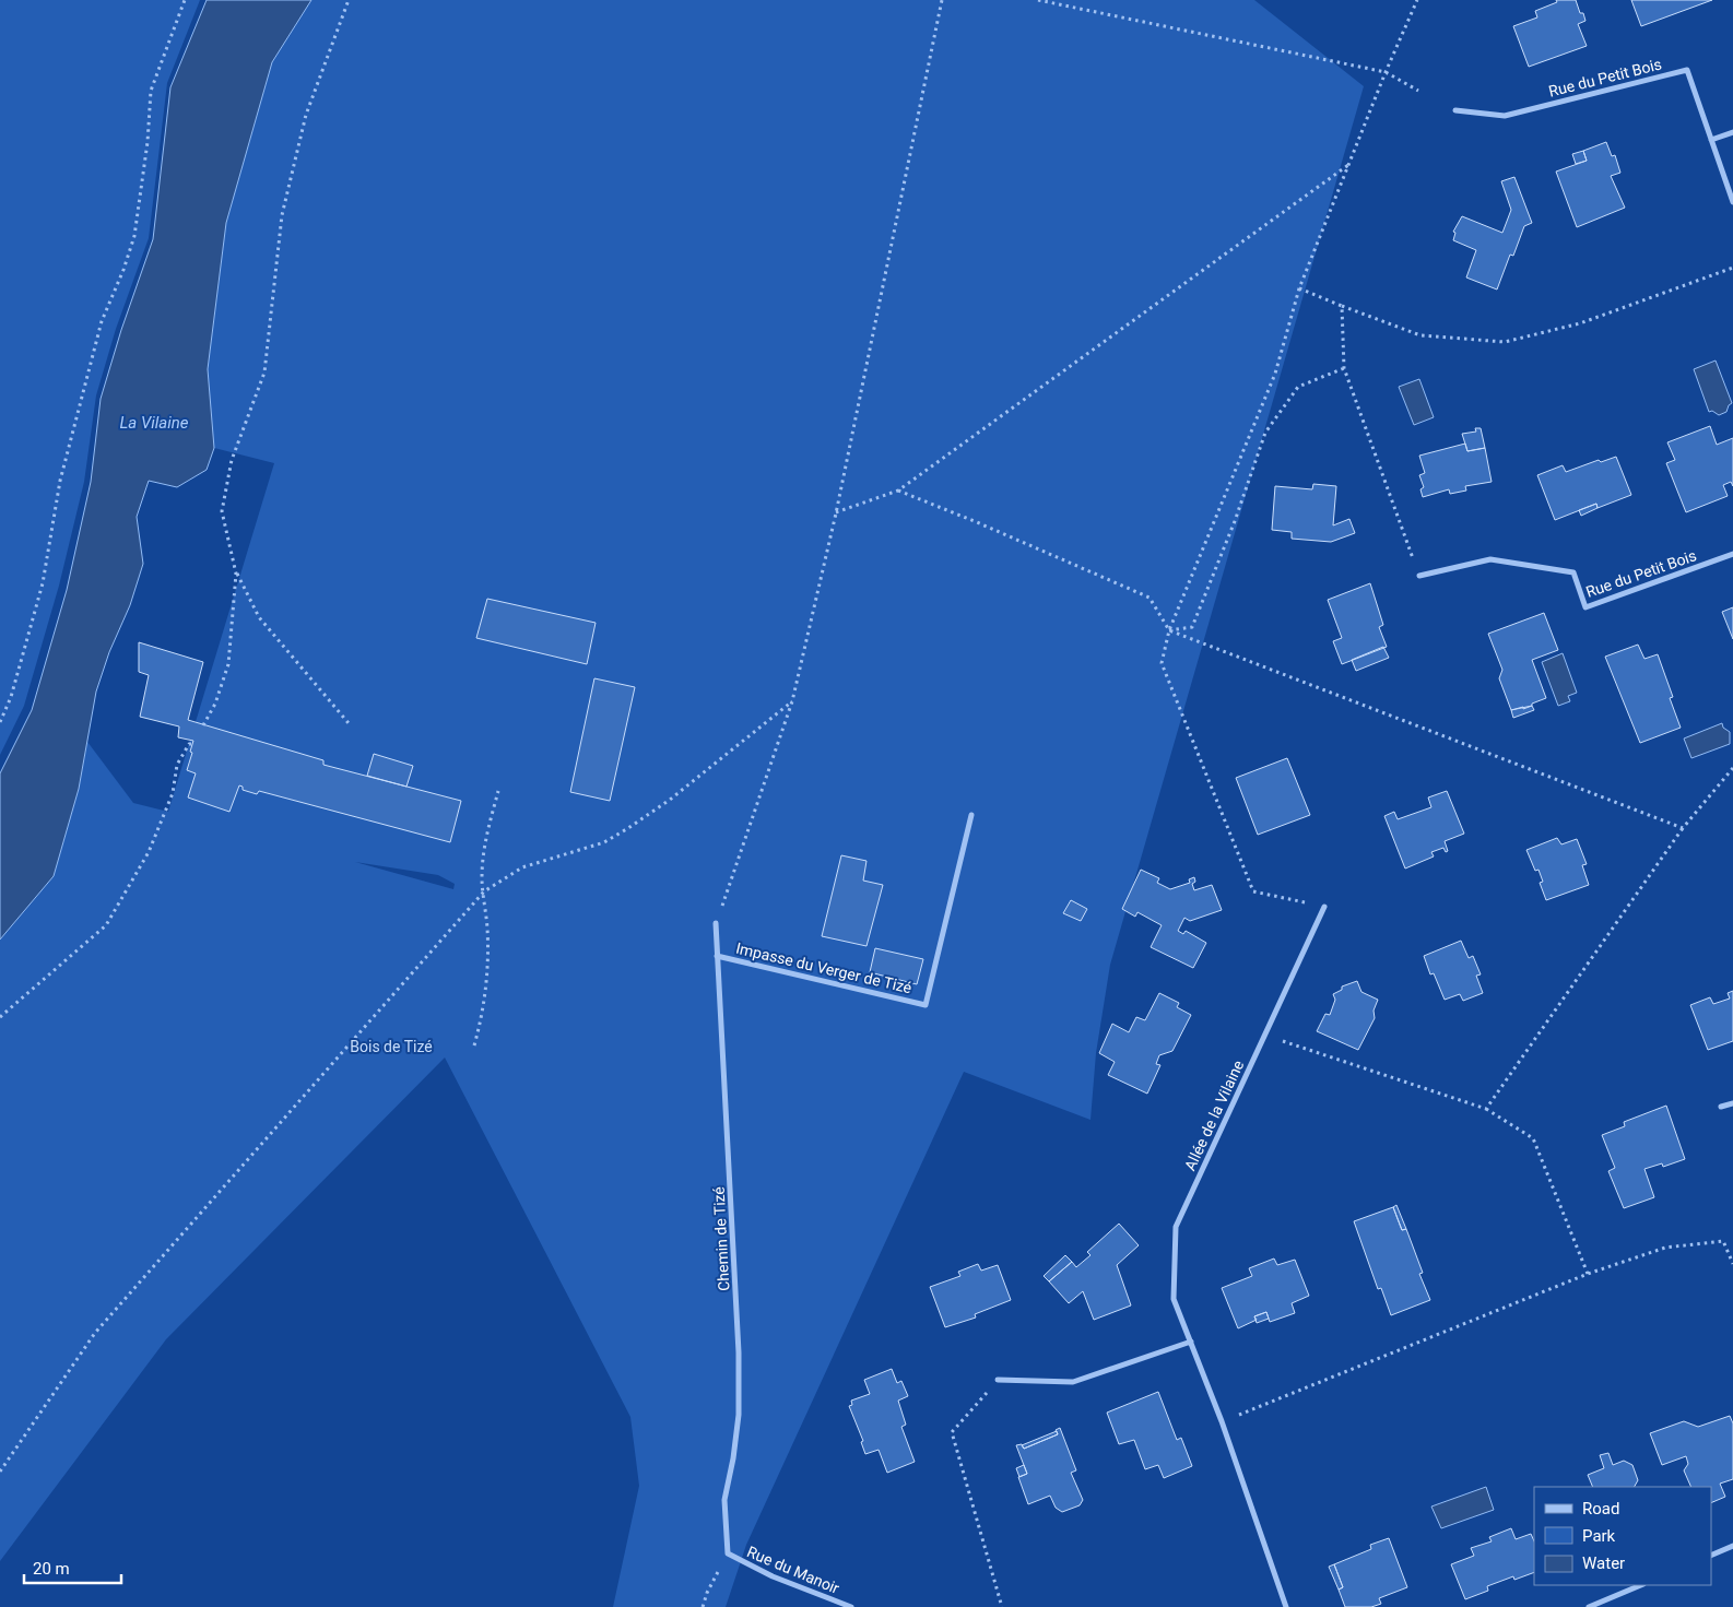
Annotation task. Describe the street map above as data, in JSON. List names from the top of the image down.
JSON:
{
  "streets": {
    "street": [
      "Rue du Petit Bois",
      "Impasse du Verger de Tizé",
      "Allée de la Vilaine",
      "Chemin de Tizé",
      "Rue du Manoir"
    ]
  },
  "crossings": [
    ["Impasse du Verger de Tizé", "Chemin de Tizé"],
    ["Chemin de Tizé", "Rue du Manoir"]
  ],
  "water": ["La Vilaine"],
  "parks": ["Bois de Tizé"],
  "legend": ["Road", "Park", "Water"],
  "scale_bar": "20 m"
}
